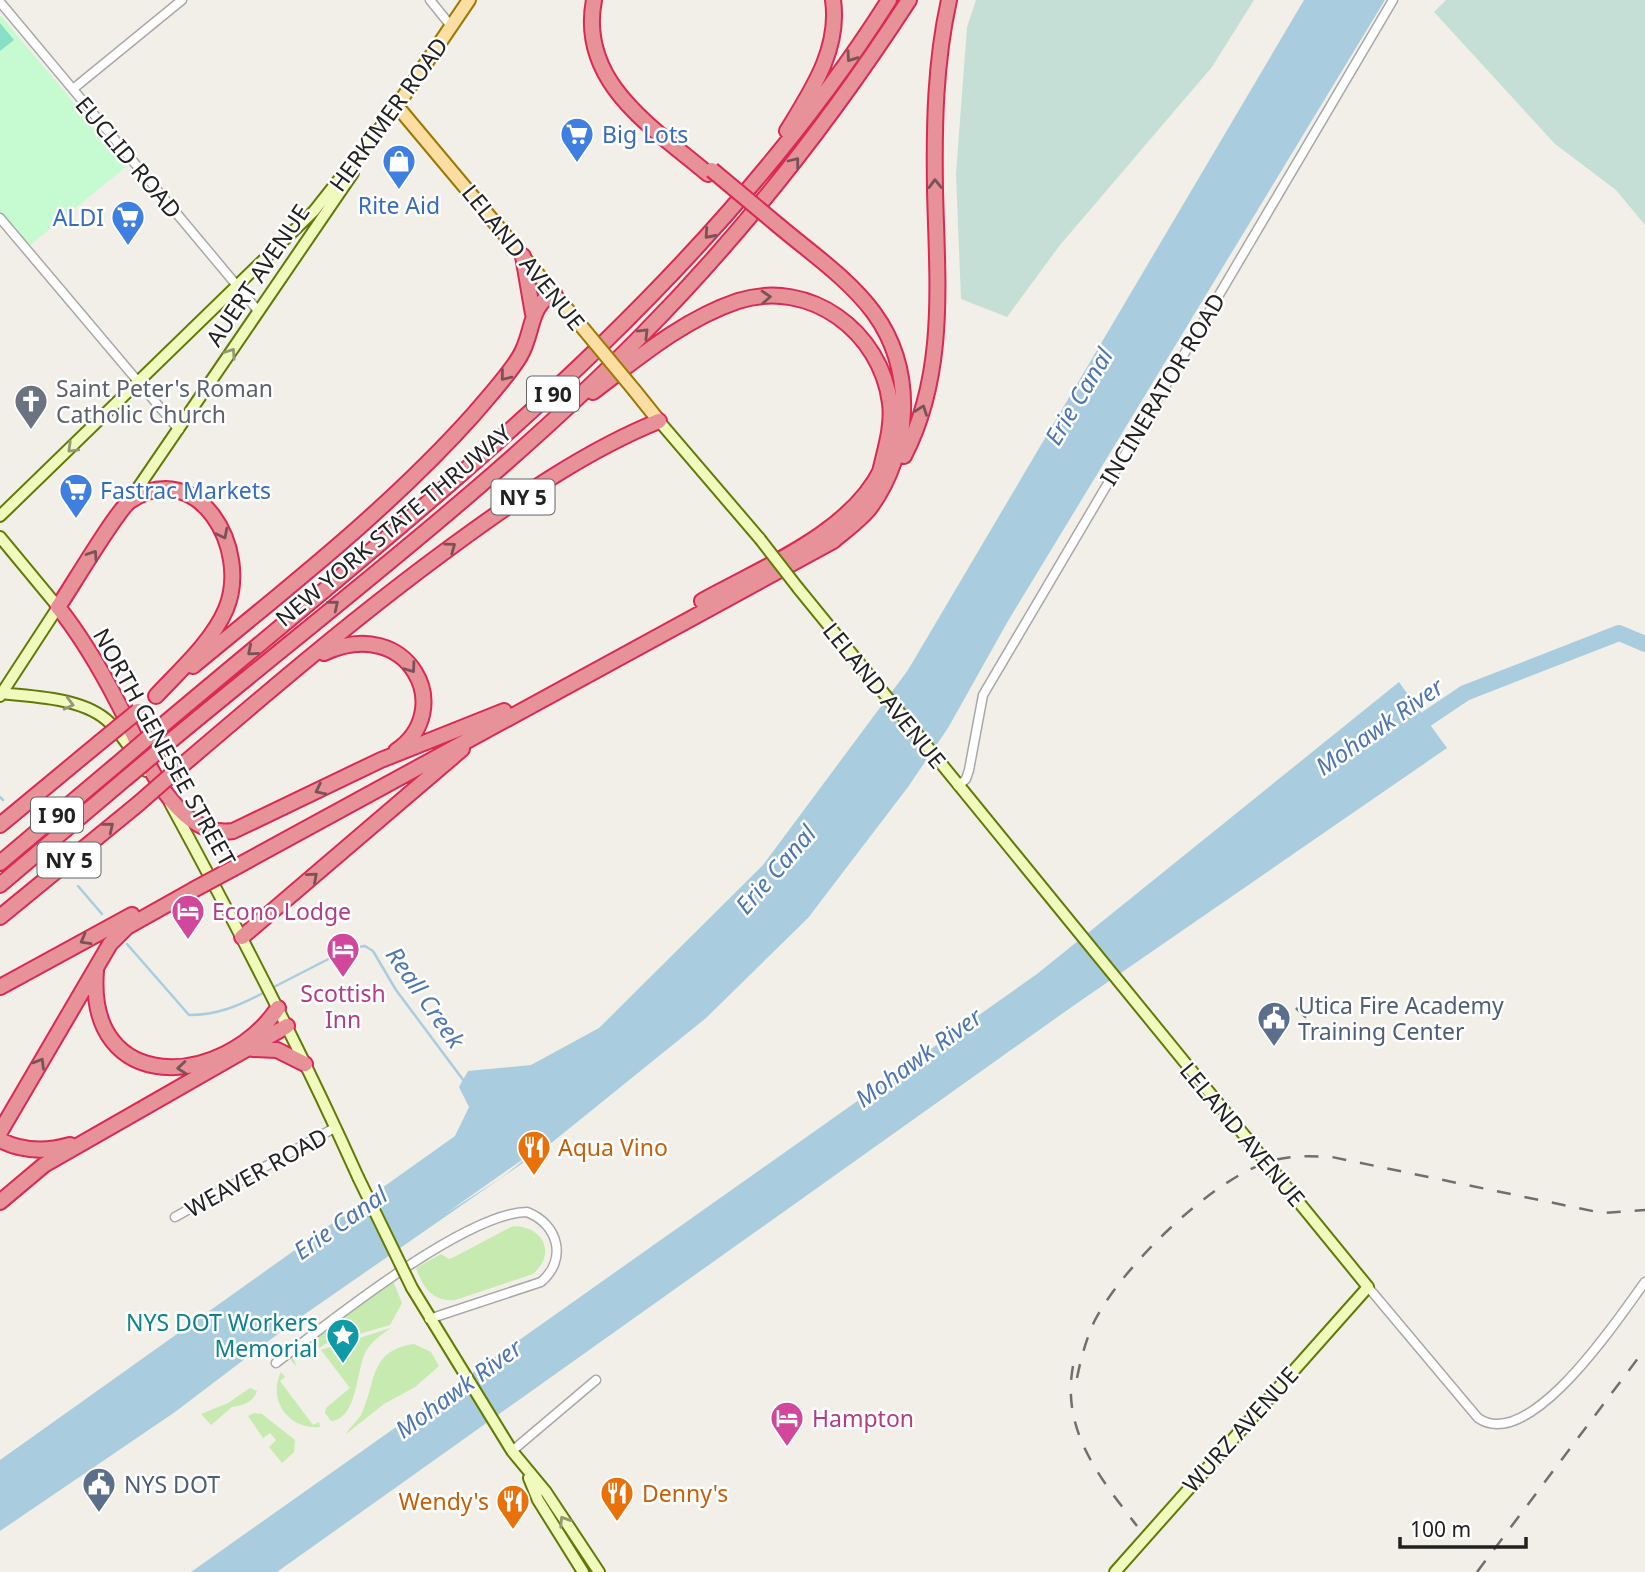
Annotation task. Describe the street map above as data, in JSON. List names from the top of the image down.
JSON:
{
  "streets": {
    "highway": [
      "AUERT AVENUE",
      "I 90",
      "NY 5",
      "NEW YORK STATE THRUWAY",
      "NORTH GENESEE STREET"
    ],
    "main road": ["HERKIMER ROAD", "LELAND AVENUE", "WURZ AVENUE"],
    "street": ["EUCLID ROAD", "INCINERATOR ROAD", "WEAVER ROAD"]
  },
  "crossings": [
    ["HERKIMER ROAD", "EUCLID ROAD"],
    ["HERKIMER ROAD", "LELAND AVENUE"],
    ["HERKIMER ROAD", "AUERT AVENUE"],
    ["EUCLID ROAD", "AUERT AVENUE"],
    ["LELAND AVENUE", "AUERT AVENUE"],
    ["LELAND AVENUE", "INCINERATOR ROAD"],
    ["LELAND AVENUE", "NY 5"],
    ["LELAND AVENUE", "WURZ AVENUE"],
    ["AUERT AVENUE", "NORTH GENESEE STREET"],
    ["NORTH GENESEE STREET", "WEAVER ROAD"]
  ],
  "one_way": ["AUERT AVENUE"],
  "water": ["Erie Canal", "Mohawk River", "Reall Creek"],
  "places": {
    "supermarket": ["Big Lots", "ALDI", "Fastrac Markets"],
    "shop": ["Rite Aid"],
    "church": ["Saint Peter's Roman Catholic Church"],
    "hotel": ["Econo Lodge", "Scottish Inn", "Hampton"],
    "public building": ["Utica Fire Academy Training Center", "NYS DOT"],
    "restaurant": ["Aqua Vino", "Denny's", "Wendy's"],
    "place": ["NYS DOT Workers Memorial"]
  },
  "scale_bar": "100 m"
}
